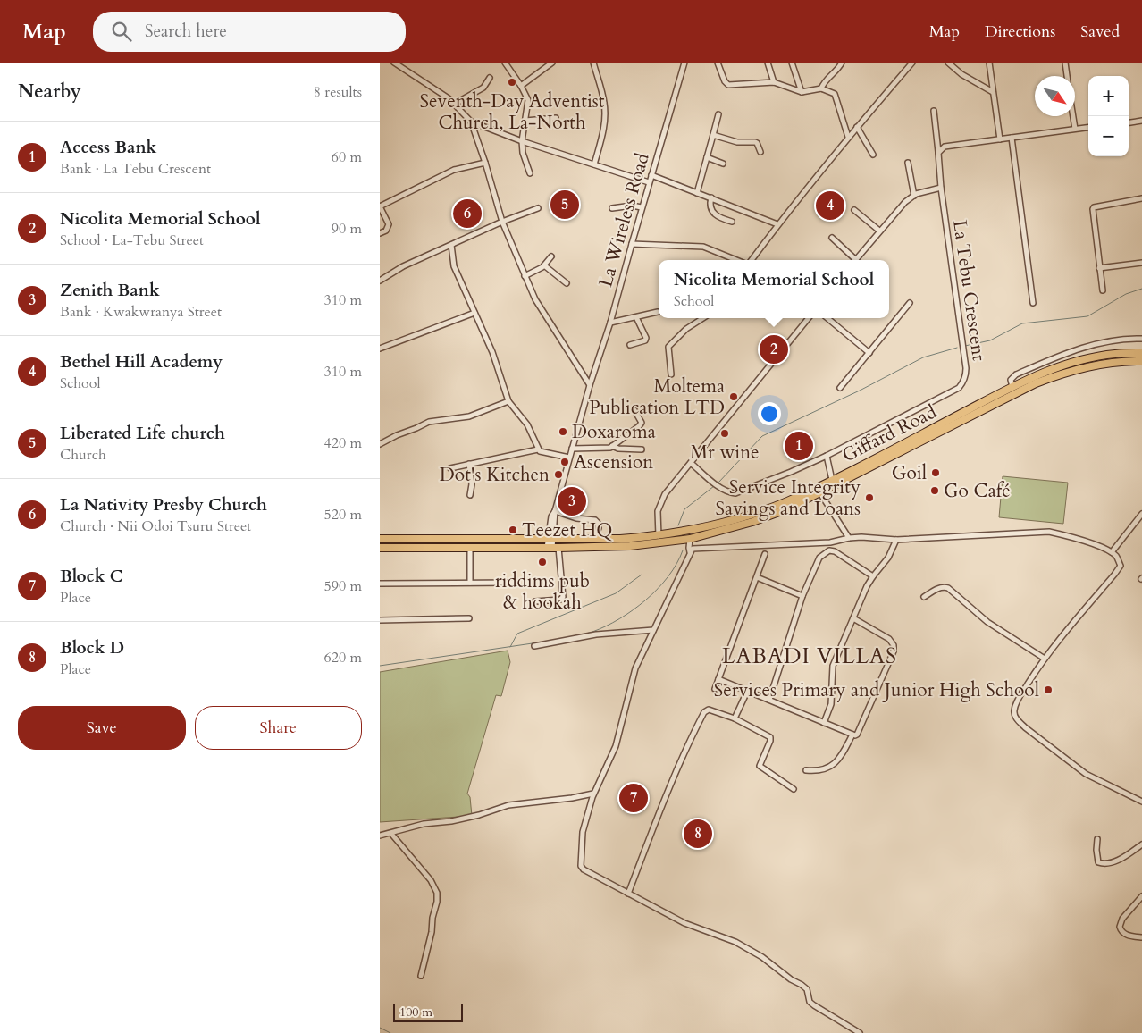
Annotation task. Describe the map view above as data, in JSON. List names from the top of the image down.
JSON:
{
  "streets": {
    "main road": ["Giffard Road"],
    "street": ["La Wireless Road", "La Tebu Crescent"]
  },
  "crossings": [
    ["La Wireless Road", "Giffard Road"]
  ],
  "districts": ["LABADI VILLAS"],
  "places": [
    "Seventh-Day Adventist Church, La-North",
    "Moltema Publication LTD",
    "Doxaroma",
    "Mr wine",
    "Ascension",
    "Goil",
    "Dot's Kitchen",
    "Go Café",
    "Service Integrity Savings and Loans",
    "Teezet HQ",
    "riddims pub & hookah",
    "Services Primary and Junior High School"
  ],
  "scale_bar": "100 m",
  "north": "bottom right",
  "page": {
    "header": "Map",
    "search": "Search here",
    "nav": ["Map", "Directions", "Saved"],
    "heading": ["Nearby", "8 results"],
    "map_buttons": ["+", "−"],
    "list": [
      {
        "mark": "1",
        "name": "Access Bank",
        "note": "Bank · La Tebu Crescent",
        "value": "60 m"
      },
      {
        "mark": "2",
        "name": "Nicolita Memorial School",
        "note": "School · La-Tebu Street",
        "value": "90 m"
      },
      {
        "mark": "3",
        "name": "Zenith Bank",
        "note": "Bank · Kwakwranya Street",
        "value": "310 m"
      },
      {
        "mark": "4",
        "name": "Bethel Hill Academy",
        "note": "School",
        "value": "310 m"
      },
      {
        "mark": "5",
        "name": "Liberated Life church",
        "note": "Church",
        "value": "420 m"
      },
      {
        "mark": "6",
        "name": "La Nativity Presby Church",
        "note": "Church · Nii Odoi Tsuru Street",
        "value": "520 m"
      },
      {
        "mark": "7",
        "name": "Block C",
        "note": "Place",
        "value": "590 m"
      },
      {
        "mark": "8",
        "name": "Block D",
        "note": "Place",
        "value": "620 m"
      }
    ],
    "pins": [
      "5",
      "4",
      "6",
      "2",
      "1",
      "3",
      "7",
      "8"
    ],
    "popup": ["Nicolita Memorial School", "School"],
    "buttons": ["Save", "Share"],
    "scale": "100 m"
  }
}
